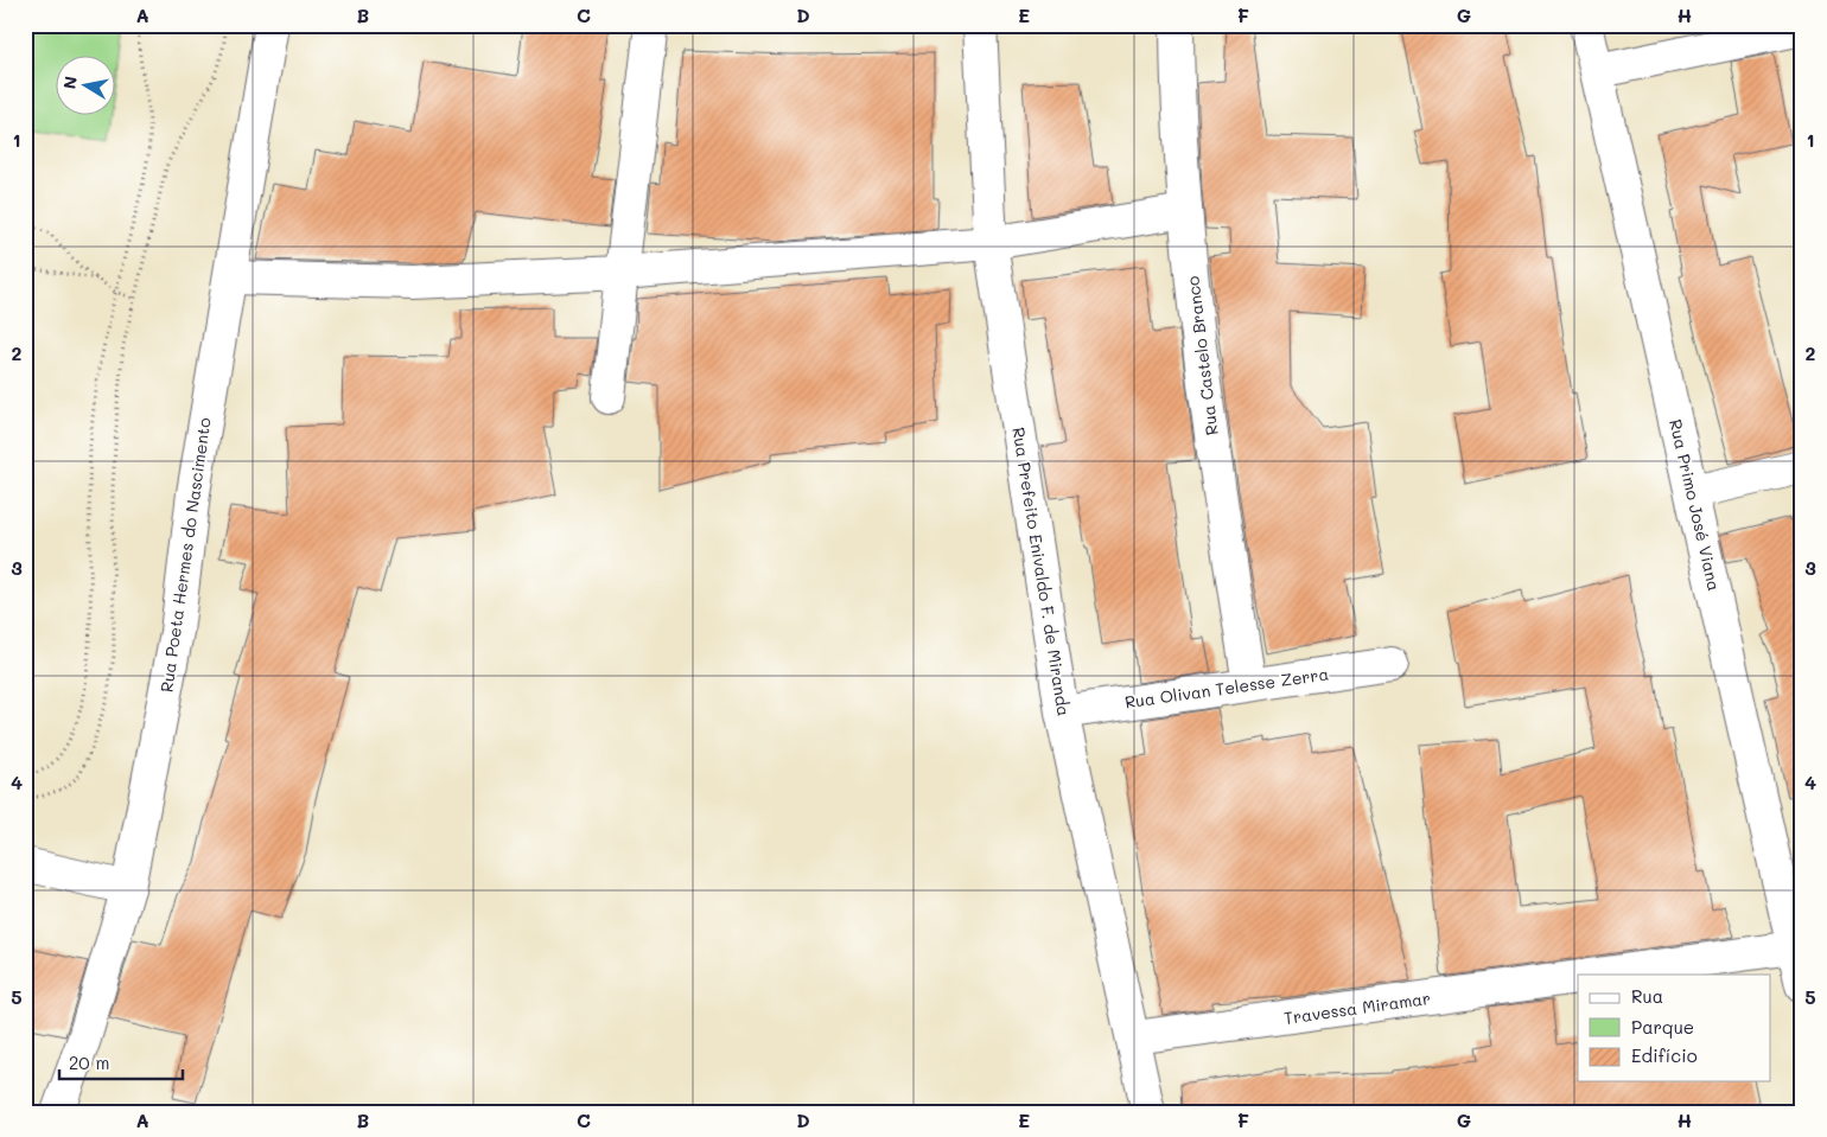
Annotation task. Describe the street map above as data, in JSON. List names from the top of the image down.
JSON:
{
  "streets": {
    "street": [
      "Rua Castelo Branco",
      "Rua Primo José Viana",
      "Rua Poeta Hermes do Nascimento",
      "Rua Prefeito Enivaldo F. de Miranda",
      "Rua Olivan Telesse Zerra",
      "Travessa Miramar"
    ]
  },
  "crossings": [
    ["Rua Castelo Branco", "Rua Olivan Telesse Zerra"],
    ["Rua Prefeito Enivaldo F. de Miranda", "Rua Olivan Telesse Zerra"],
    ["Rua Prefeito Enivaldo F. de Miranda", "Travessa Miramar"]
  ],
  "legend": ["Rua", "Parque", "Edifício"],
  "scale_bar": "20 m",
  "north": "left",
  "grid": {
    "columns": [
      "A",
      "B",
      "C",
      "D",
      "E",
      "F",
      "G",
      "H"
    ],
    "rows": [
      "1",
      "2",
      "3",
      "4",
      "5"
    ]
  }
}
